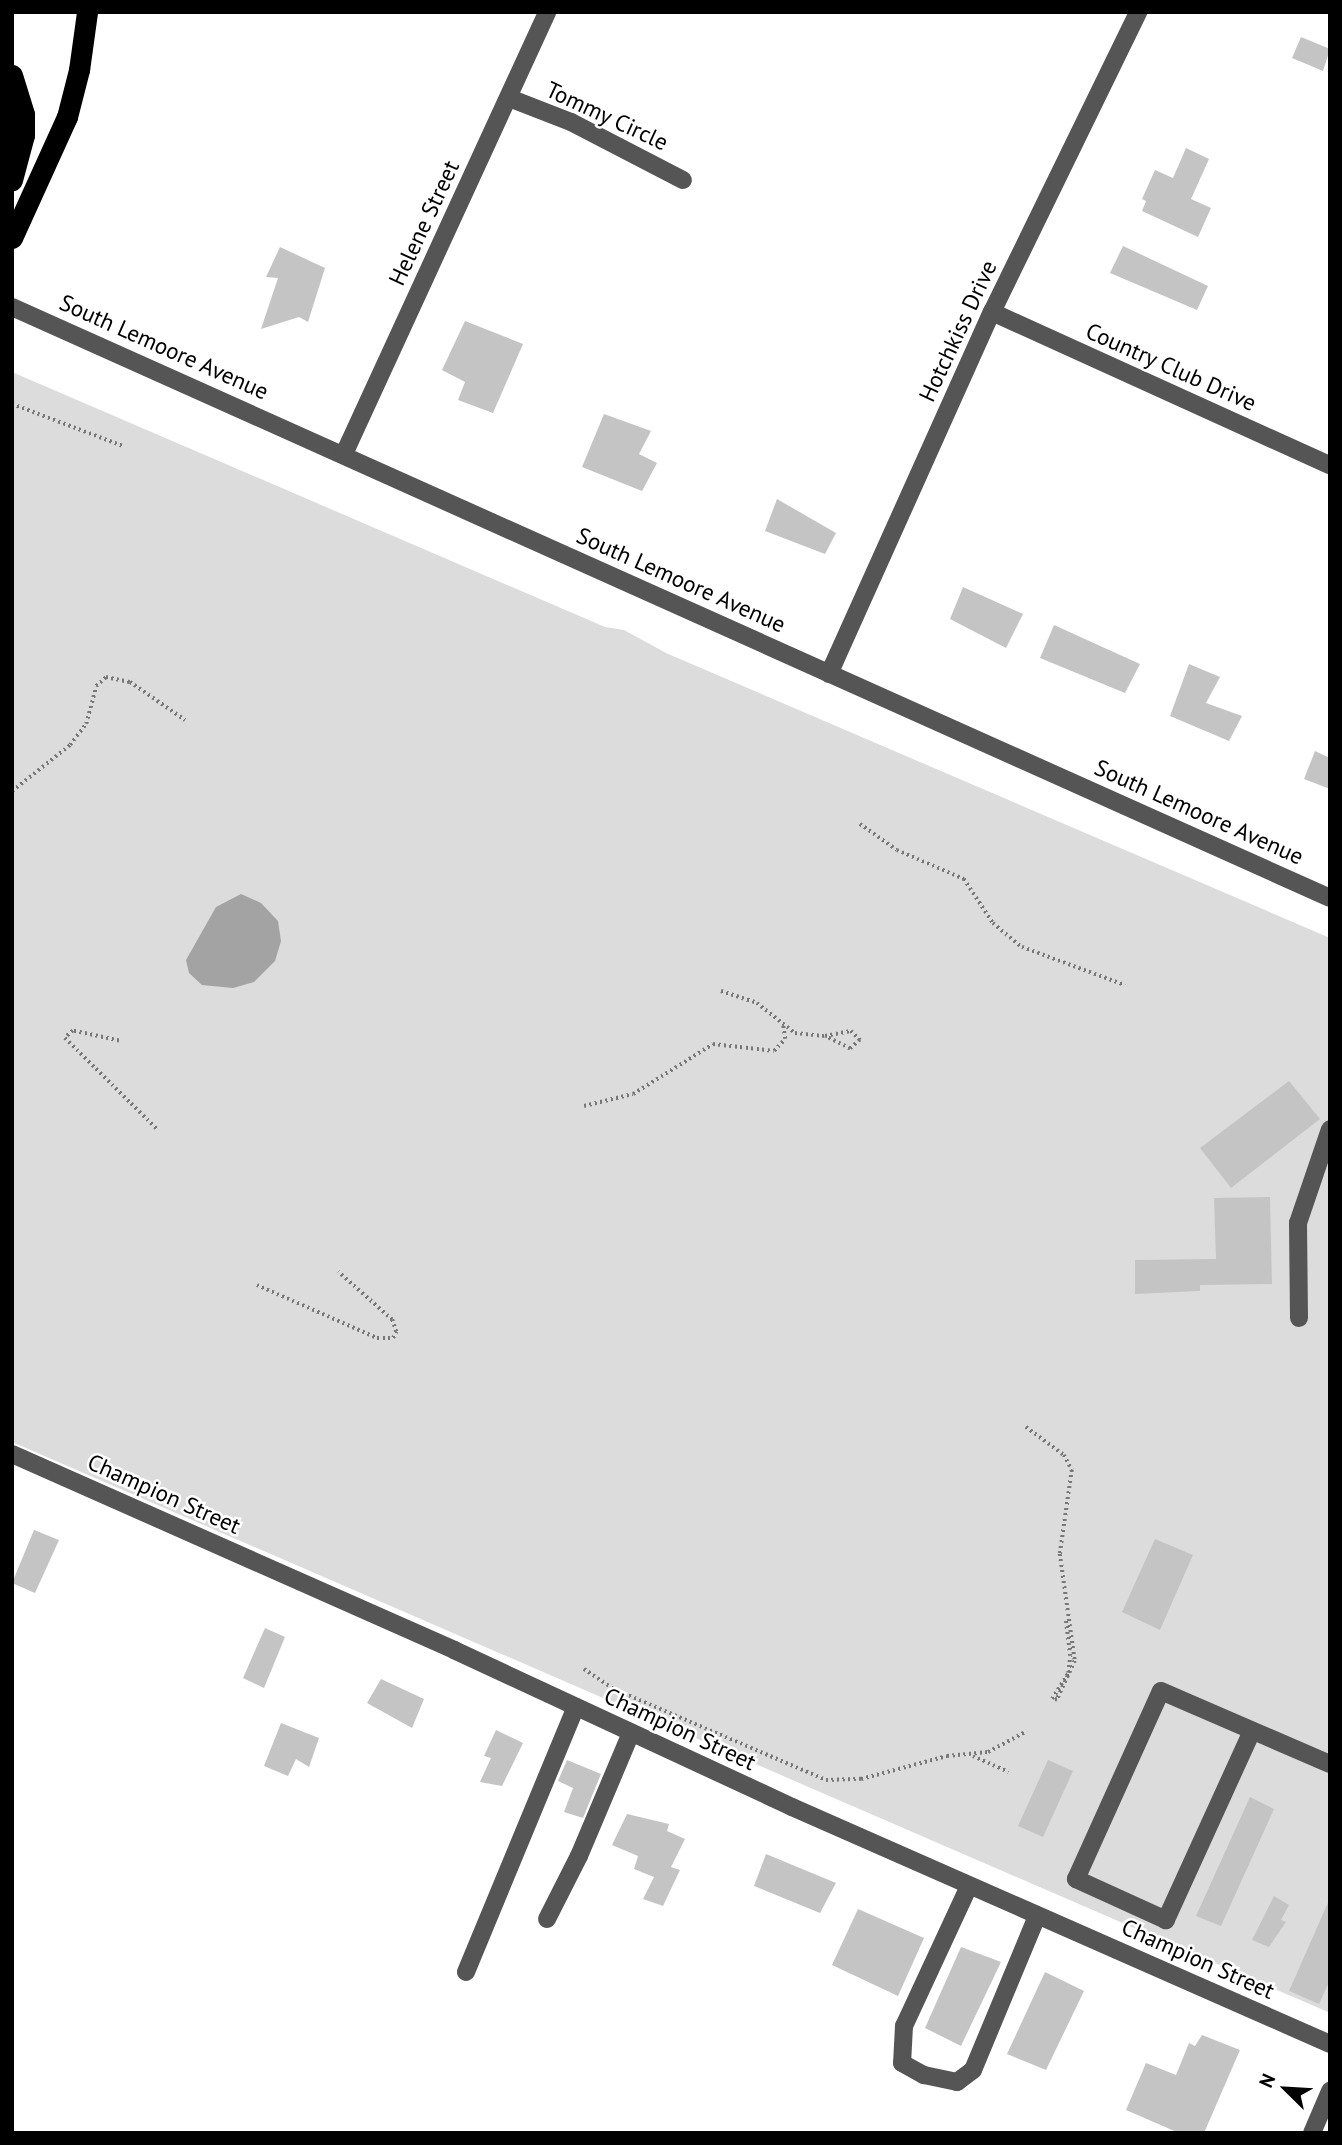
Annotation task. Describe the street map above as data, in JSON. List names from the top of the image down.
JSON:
{
  "streets": {
    "street": [
      "Tommy Circle",
      "Helene Street",
      "Hotchkiss Drive",
      "South Lemoore Avenue",
      "Country Club Drive",
      "Champion Street"
    ]
  },
  "crossings": [
    ["Tommy Circle", "Helene Street"],
    ["Helene Street", "South Lemoore Avenue"],
    ["Hotchkiss Drive", "South Lemoore Avenue"],
    ["Hotchkiss Drive", "Country Club Drive"]
  ],
  "north": "top left"
}
